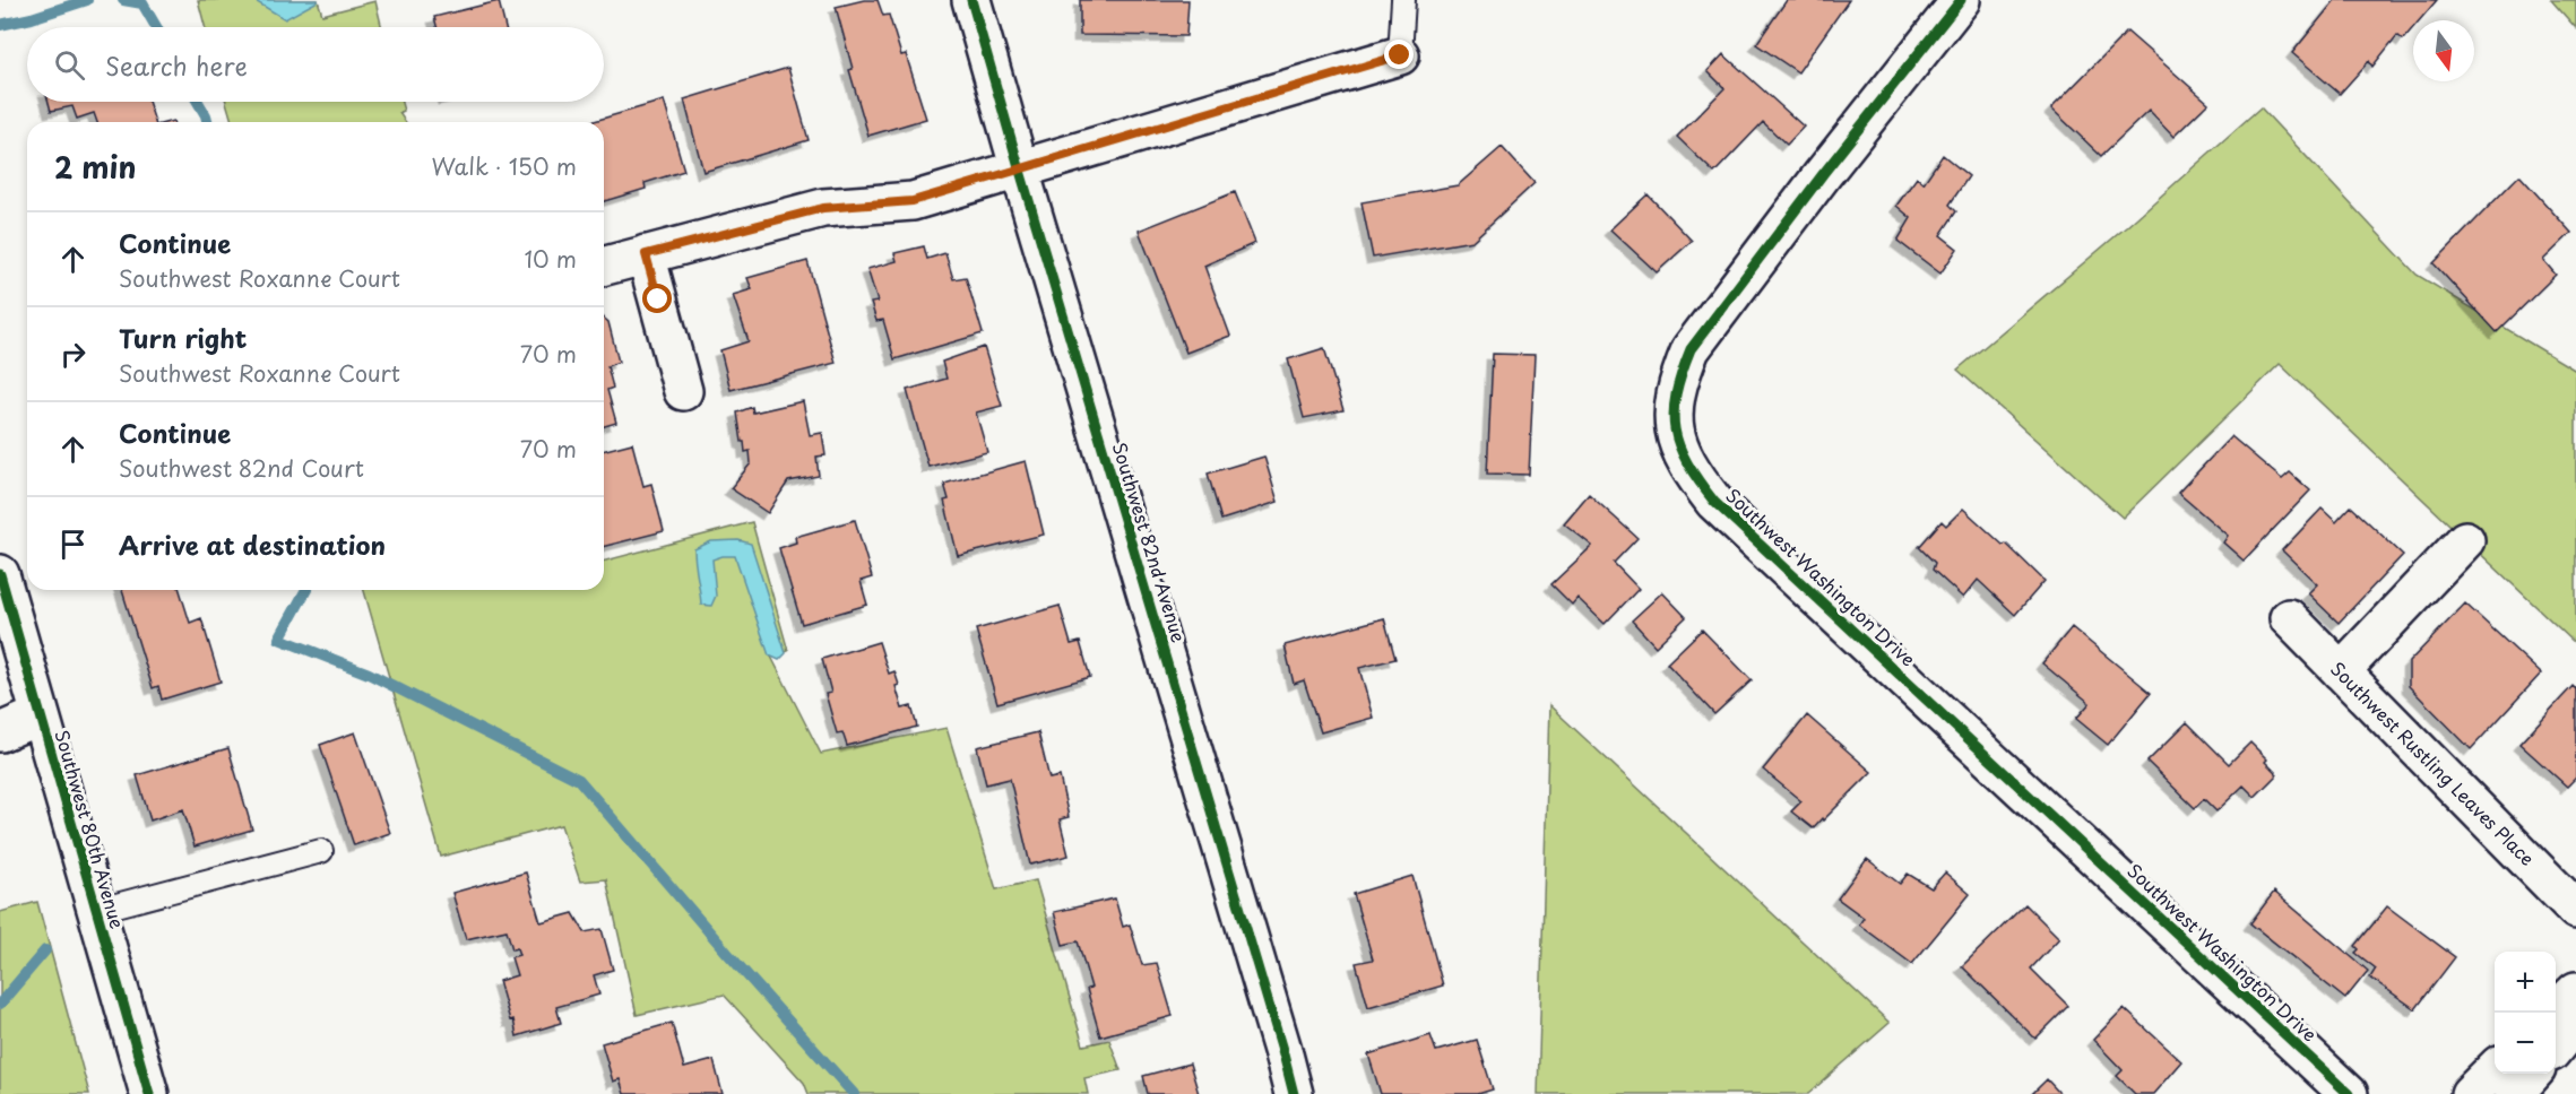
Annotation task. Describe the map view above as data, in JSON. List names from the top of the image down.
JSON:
{
  "streets": {
    "street": [
      "Southwest 82nd Avenue",
      "Southwest Washington Drive",
      "Southwest Rustling Leaves Place",
      "Southwest 80th Avenue"
    ]
  },
  "north": "bottom",
  "page": {
    "search": "Search here",
    "heading": ["2 min", "Walk · 150 m"],
    "list": [
      ["Continue", "Southwest Roxanne Court", "10 m"],
      ["Turn right", "Southwest Roxanne Court", "70 m"],
      ["Continue", "Southwest 82nd Court", "70 m"],
      "Arrive at destination"
    ],
    "map_buttons": ["+", "−"]
  }
}
